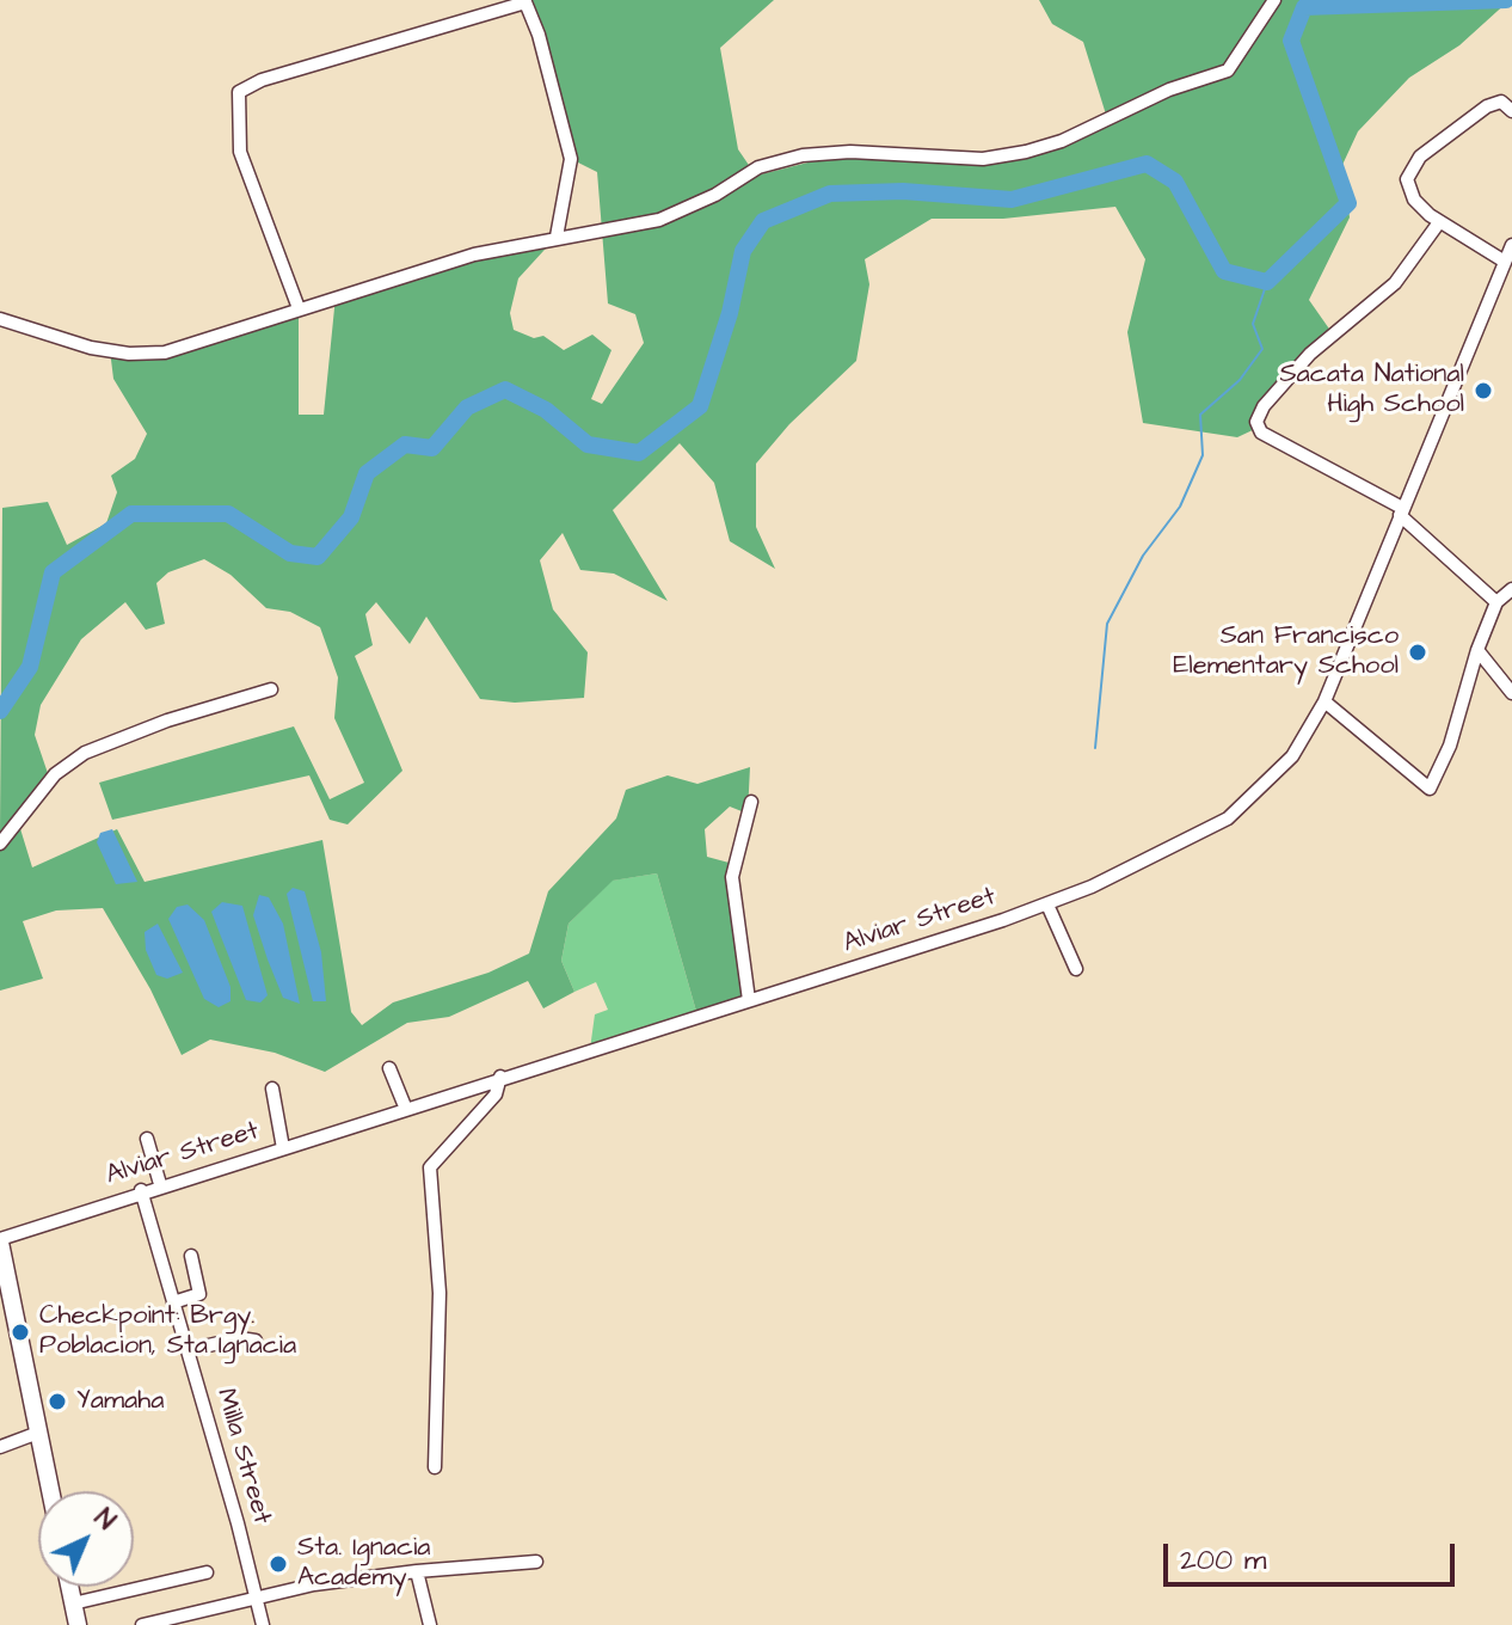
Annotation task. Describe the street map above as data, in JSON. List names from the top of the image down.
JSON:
{
  "streets": {
    "street": ["Alviar Street", "Milla Street"]
  },
  "crossings": [
    ["Alviar Street", "Milla Street"]
  ],
  "places": [
    "Sacata National High School",
    "San Francisco Elementary School",
    "Checkpoint: Brgy. Poblacion, Sta Ignacia",
    "Yamaha",
    "Sta. Ignacia Academy"
  ],
  "scale_bar": "200 m",
  "north": "top right"
}
